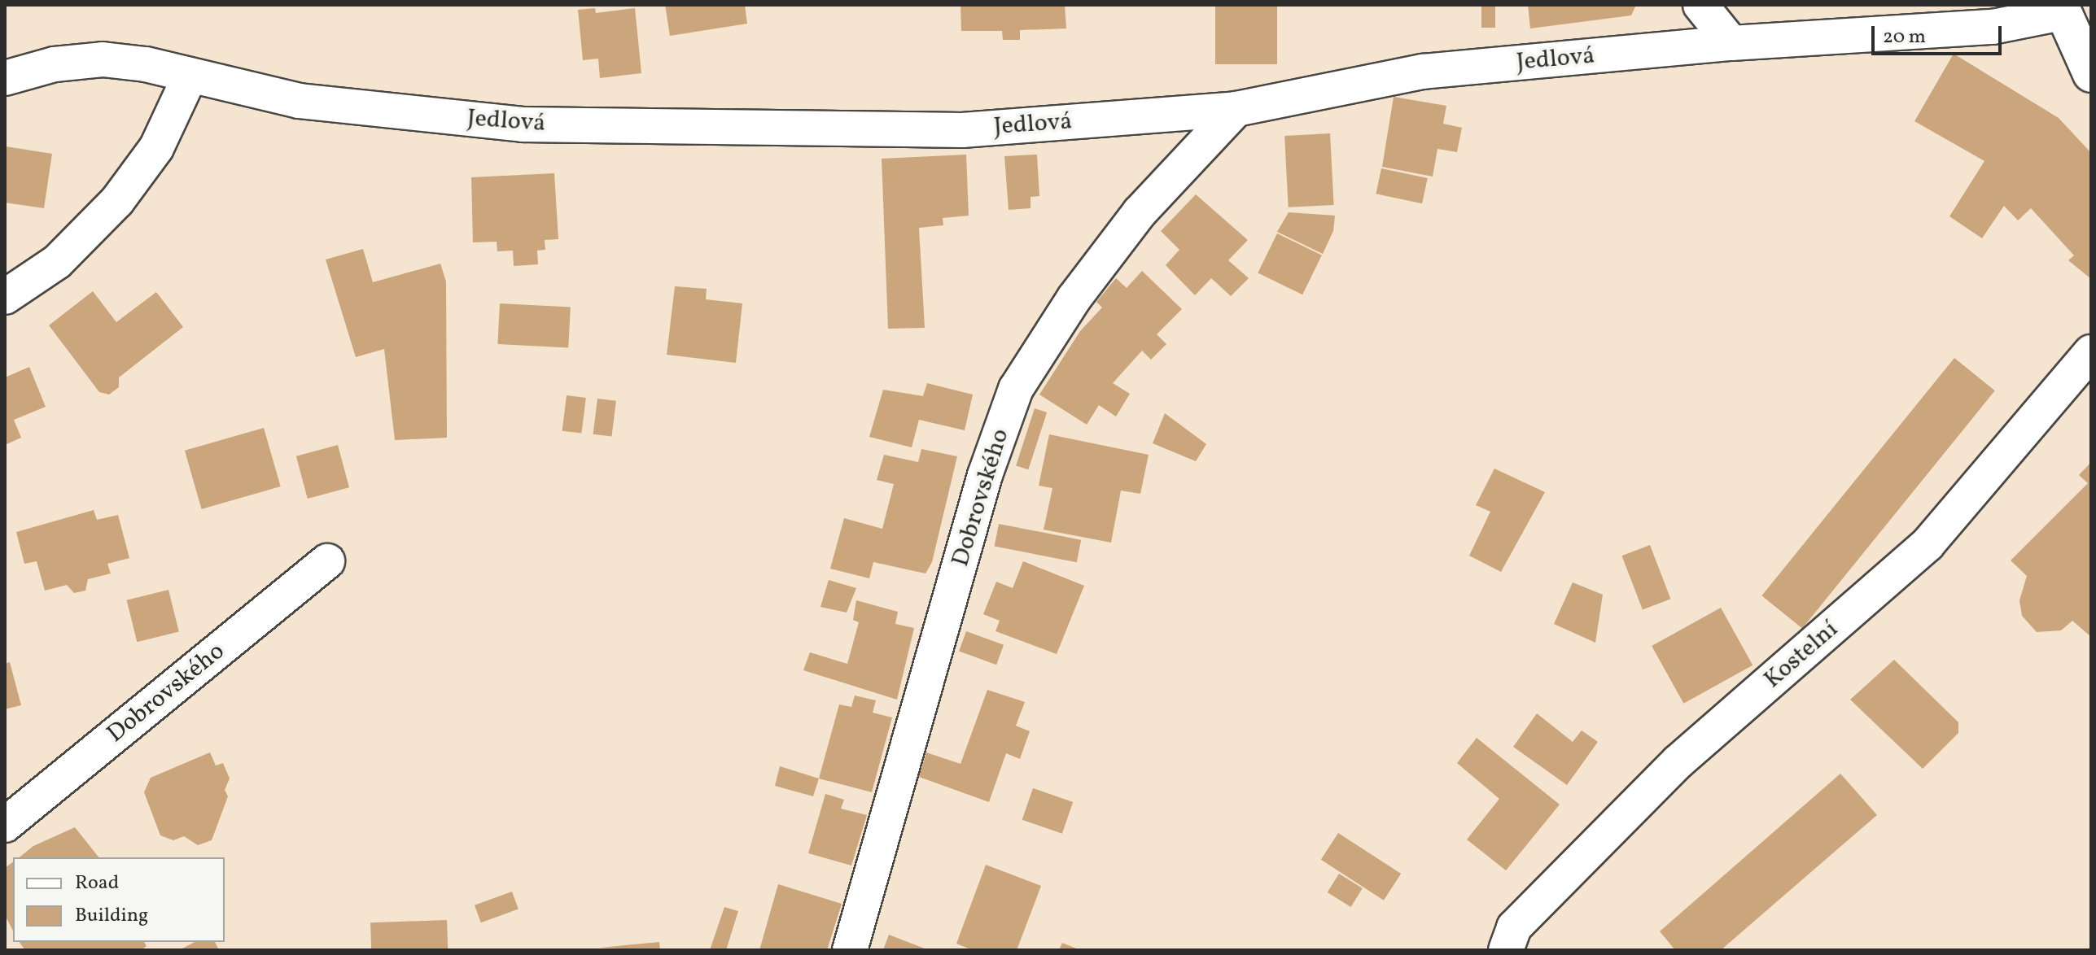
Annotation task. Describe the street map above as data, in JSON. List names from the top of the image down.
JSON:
{
  "streets": {
    "street": ["Jedlová", "Dobrovského", "Kostelní"]
  },
  "crossings": [
    ["Jedlová", "Dobrovského"]
  ],
  "legend": ["Road", "Building"],
  "scale_bar": "20 m"
}
